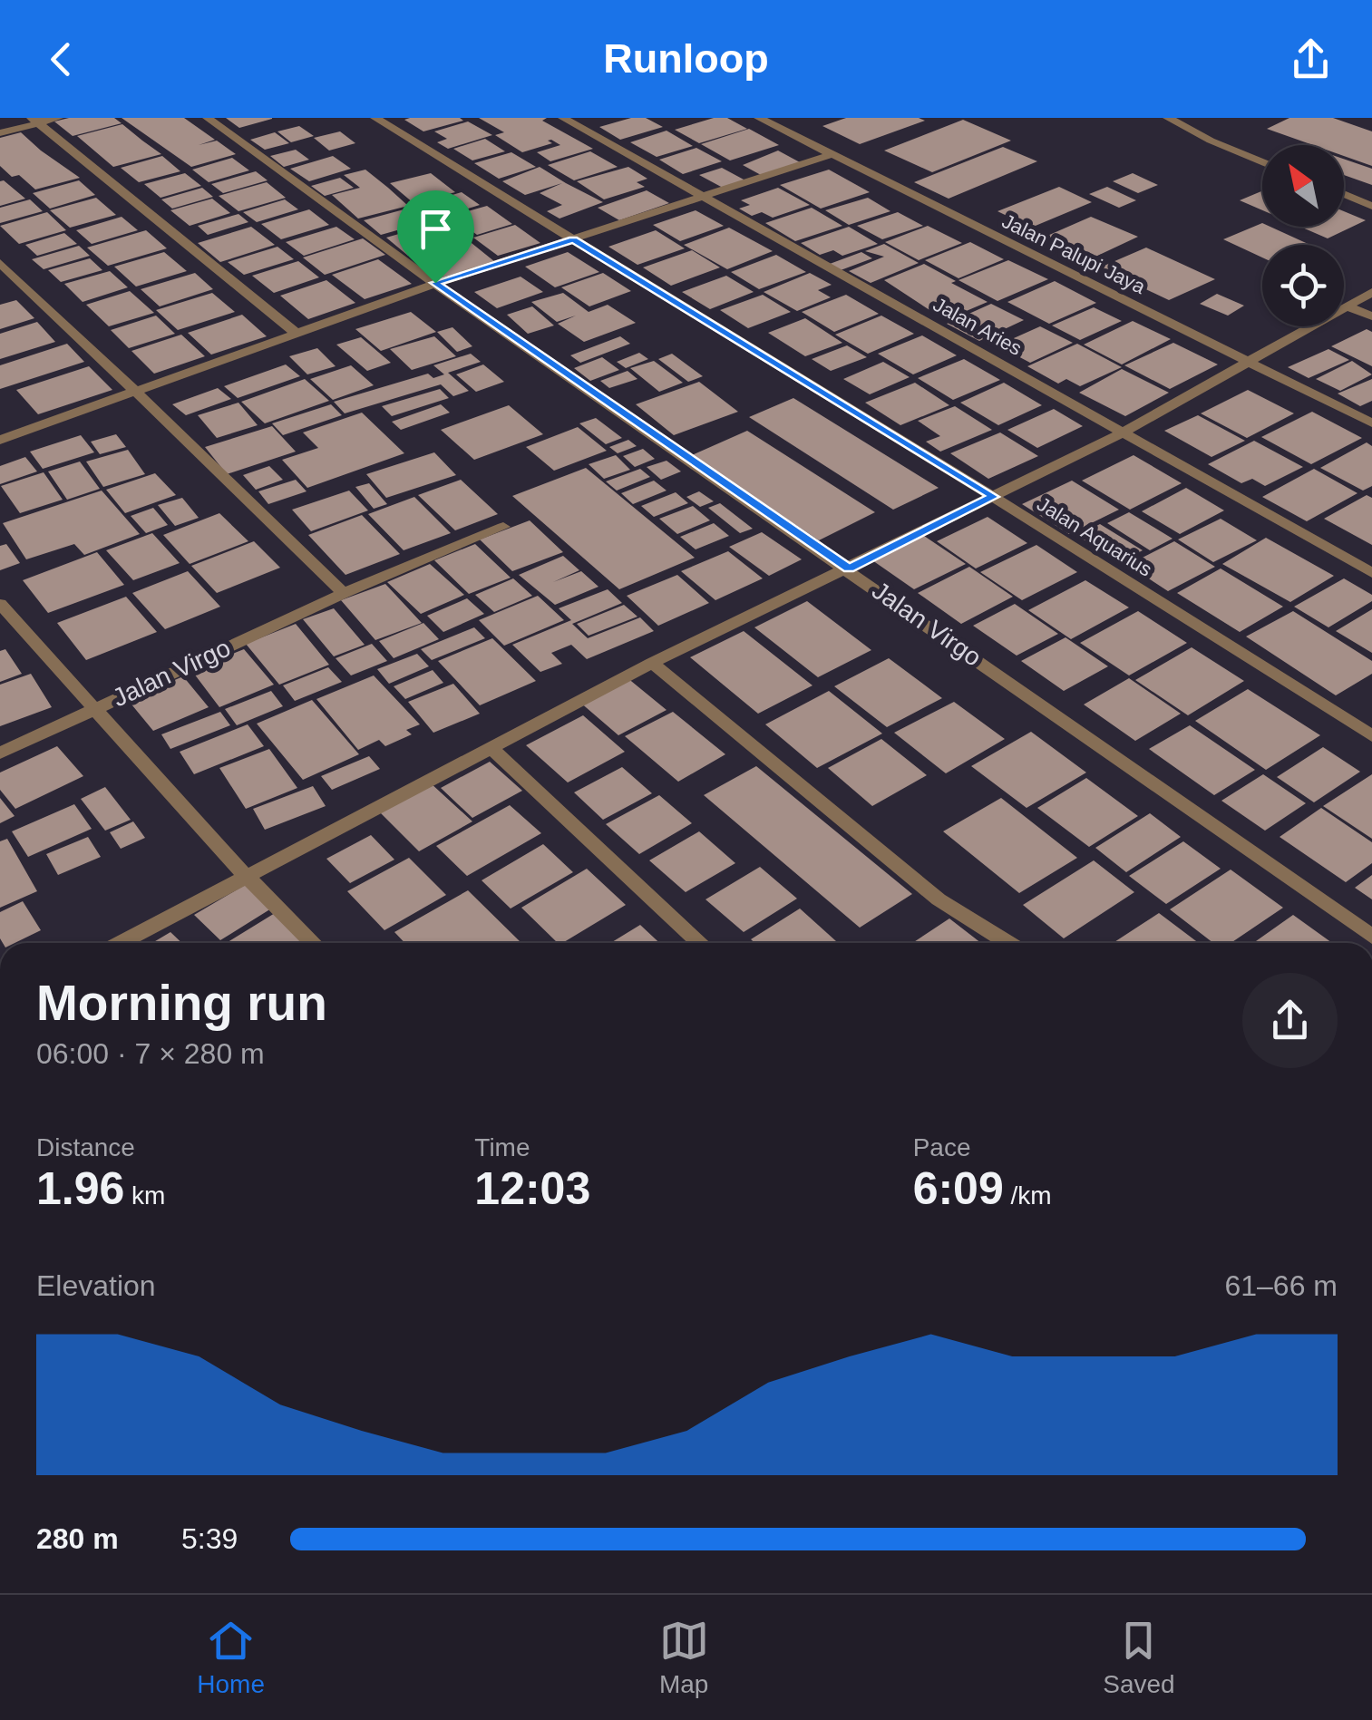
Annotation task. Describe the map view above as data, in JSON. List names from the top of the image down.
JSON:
{
  "streets": {
    "street": [
      "Jalan Palupi Jaya",
      "Jalan Aries",
      "Jalan Aquarius",
      "Jalan Virgo"
    ]
  },
  "north": "top left",
  "page": {
    "header": "Runloop",
    "heading": ["Morning run", "06:00 · 7 × 280 m"],
    "stats": [
      ["Distance", "1.96 km"],
      ["Time", "12:03"],
      ["Pace", "6:09 /km"]
    ],
    "chart": ["Elevation", "61–66 m"],
    "list": [
      {
        "name": "280 m",
        "note": "5:39"
      }
    ],
    "tabs": ["Home", "Map", "Saved"]
  }
}
